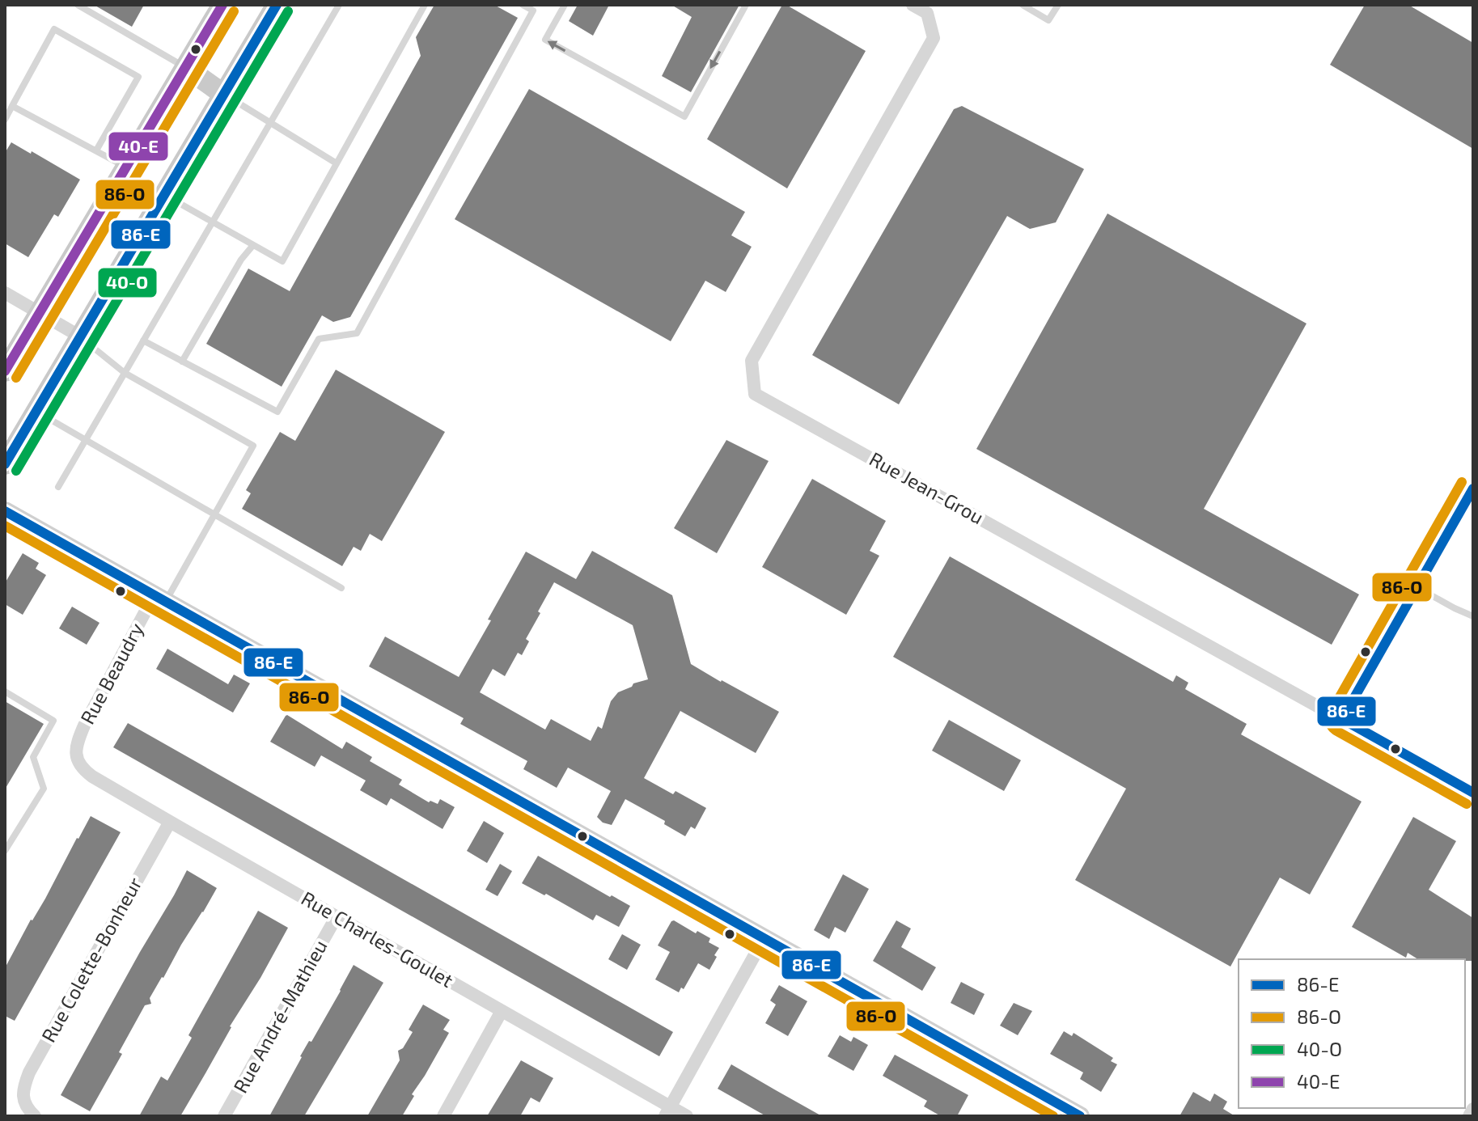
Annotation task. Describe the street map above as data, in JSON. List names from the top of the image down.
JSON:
{
  "streets": {
    "street": [
      "Rue Jean-Grou",
      "Rue Beaudry",
      "Rue Charles-Goulet",
      "Rue Colette-Bonheur",
      "Rue André-Mathieu"
    ]
  },
  "crossings": [
    ["Rue Beaudry", "Rue Charles-Goulet"],
    ["Rue Charles-Goulet", "Rue Colette-Bonheur"],
    ["Rue Charles-Goulet", "Rue André-Mathieu"]
  ],
  "lines": [
    "transit line 86-E",
    "transit line 40-E",
    "transit line 86-O",
    "transit line 40-O"
  ],
  "legend": [
    "86-E",
    "86-O",
    "40-O",
    "40-E"
  ]
}
